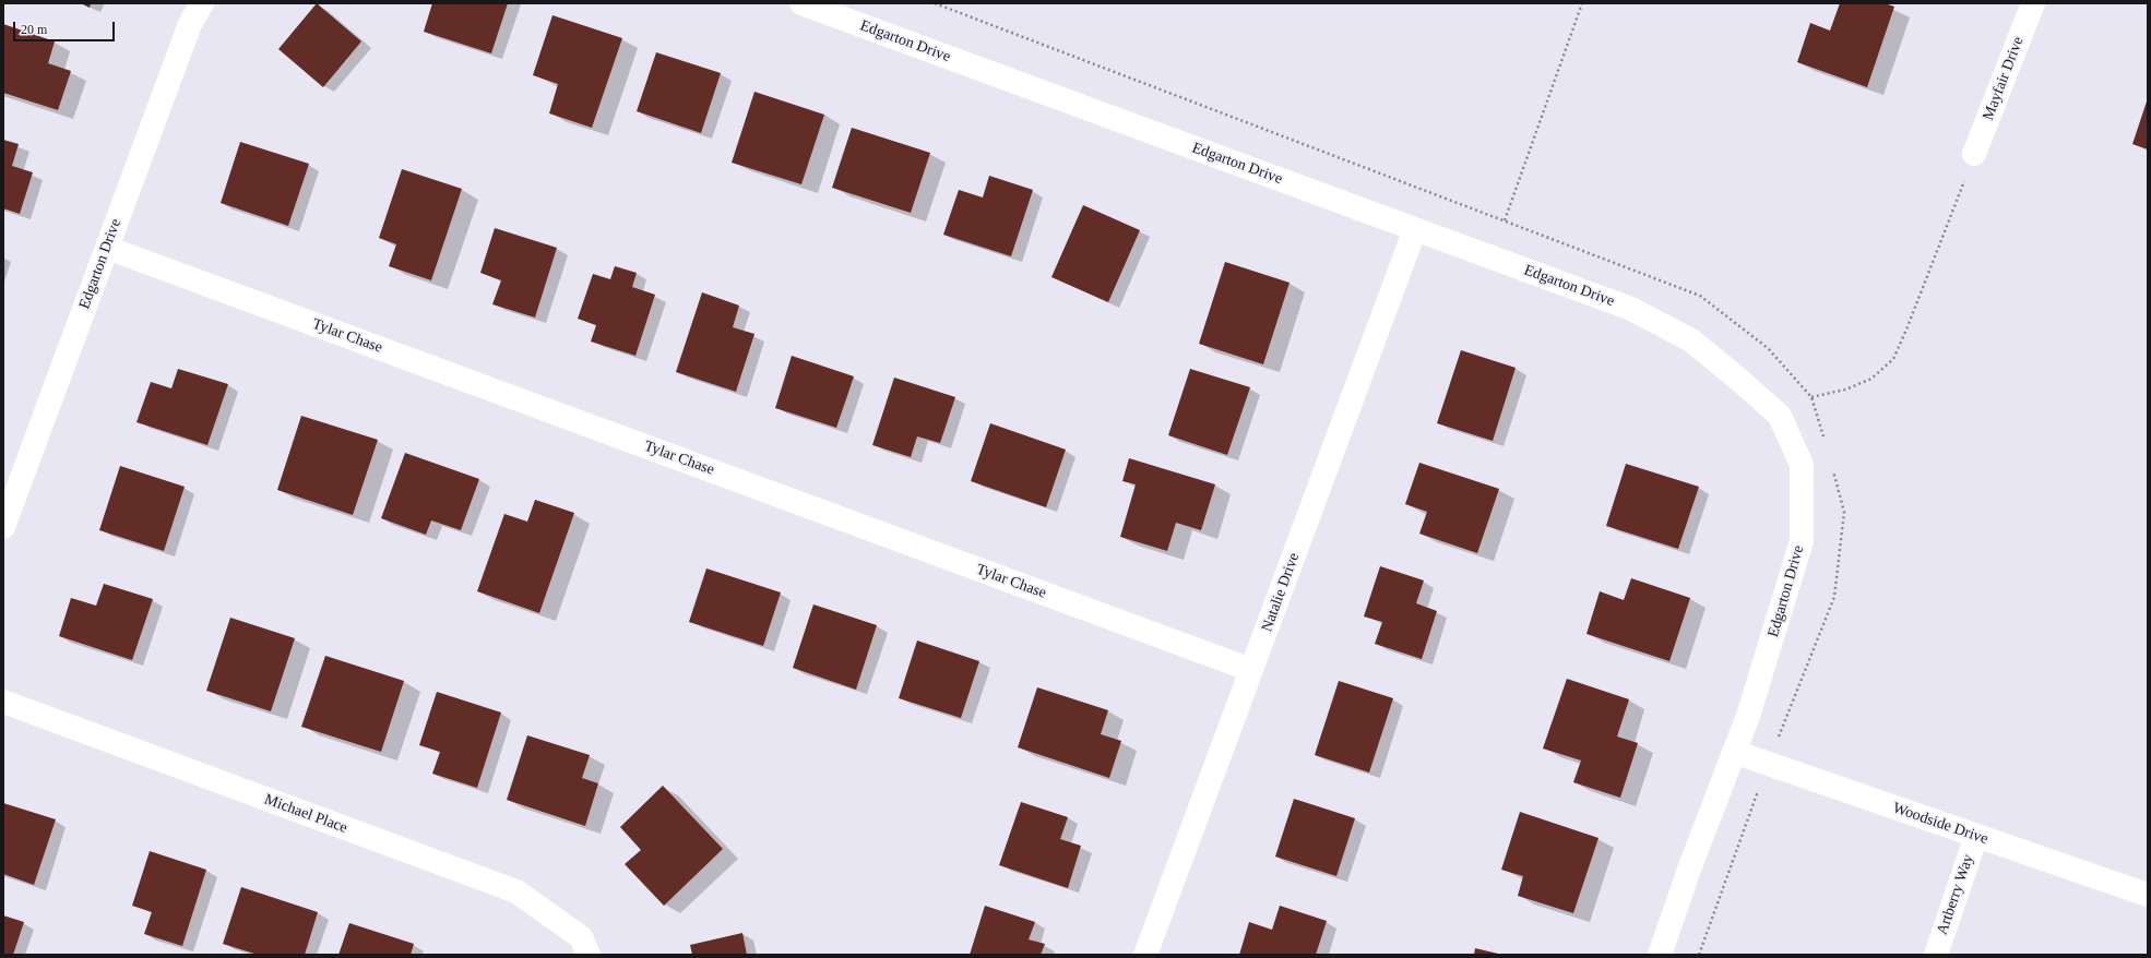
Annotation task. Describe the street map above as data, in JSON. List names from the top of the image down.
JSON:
{
  "streets": {
    "street": [
      "Edgarton Drive",
      "Mayfair Drive",
      "Tylar Chase",
      "Natalie Drive",
      "Michael Place",
      "Woodside Drive",
      "Artberry Way"
    ]
  },
  "crossings": [
    ["Edgarton Drive", "Tylar Chase"],
    ["Edgarton Drive", "Natalie Drive"],
    ["Edgarton Drive", "Woodside Drive"],
    ["Tylar Chase", "Natalie Drive"],
    ["Woodside Drive", "Artberry Way"]
  ],
  "scale_bar": "20 m"
}
